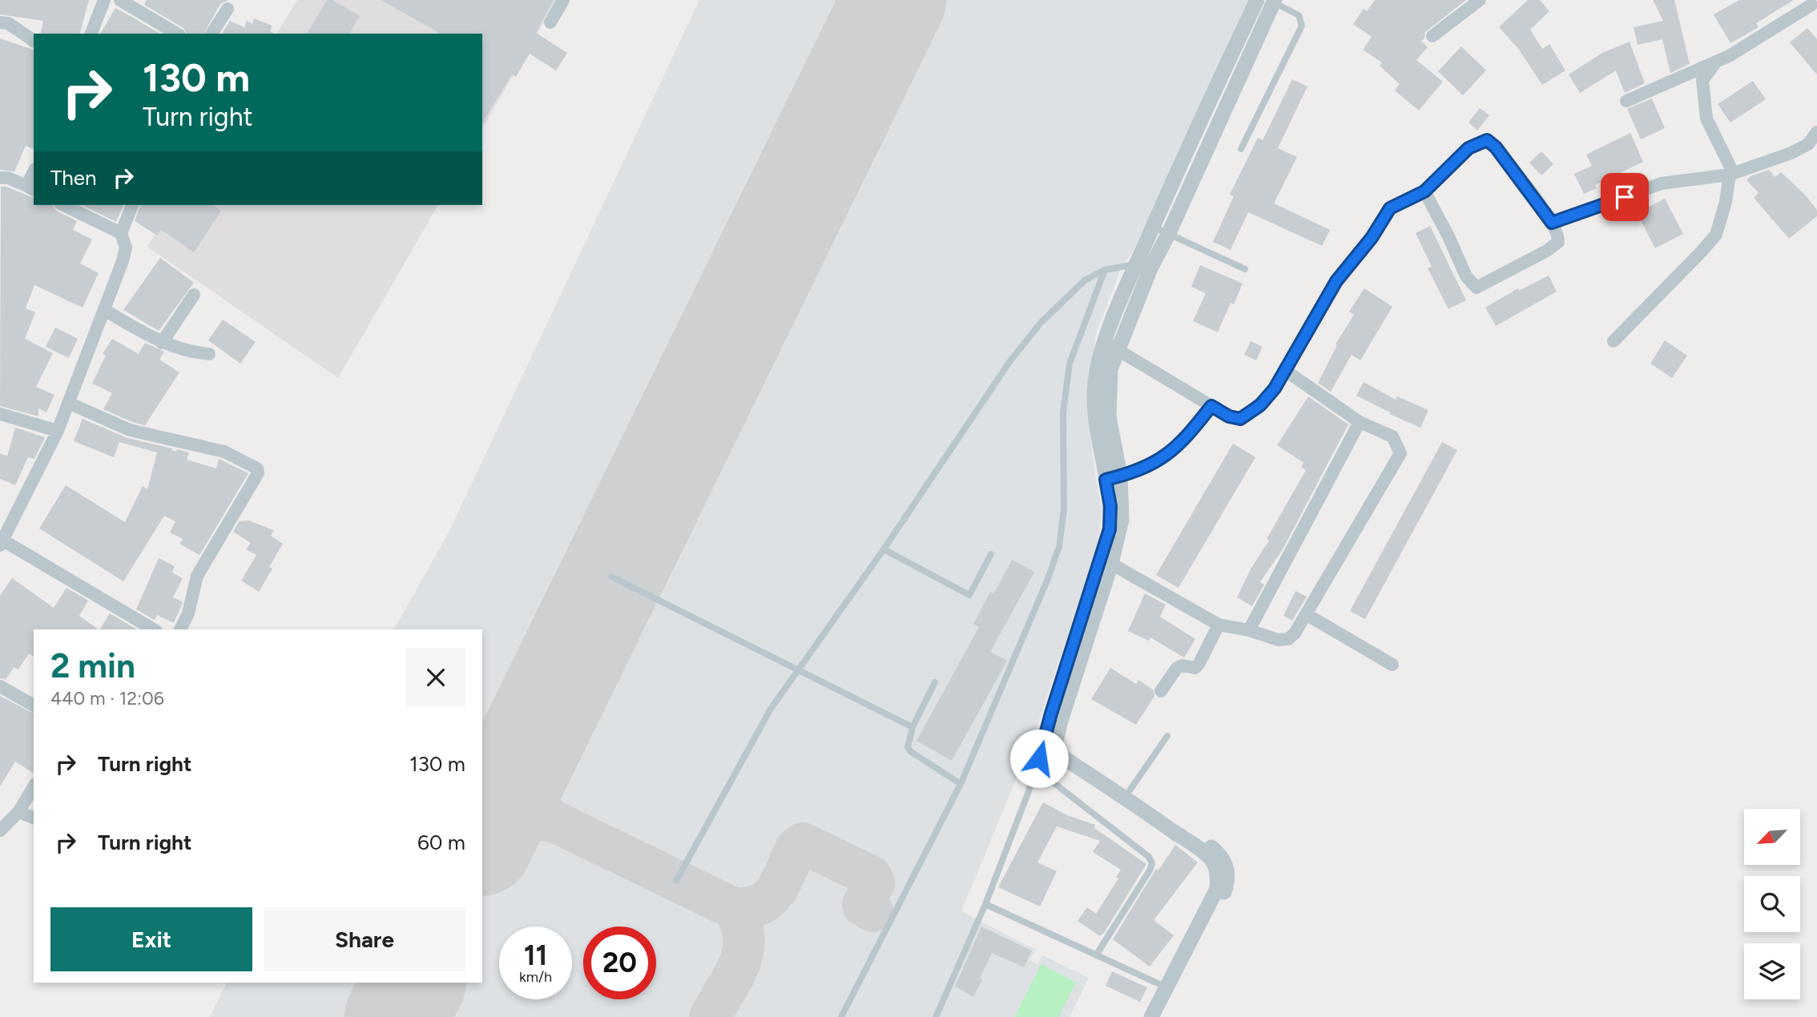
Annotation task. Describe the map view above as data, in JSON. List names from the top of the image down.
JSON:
{
  "north": "bottom left",
  "page": {
    "turn": ["130 m", "Turn right"],
    "then": "Then",
    "heading": ["2 min", "440 m · 12:06"],
    "list": [
      {
        "name": "Turn right",
        "value": "130 m"
      },
      {
        "name": "Turn right",
        "value": "60 m"
      }
    ],
    "buttons": ["Exit", "Share"],
    "speed": "11 km/h",
    "limit": "20"
  }
}
